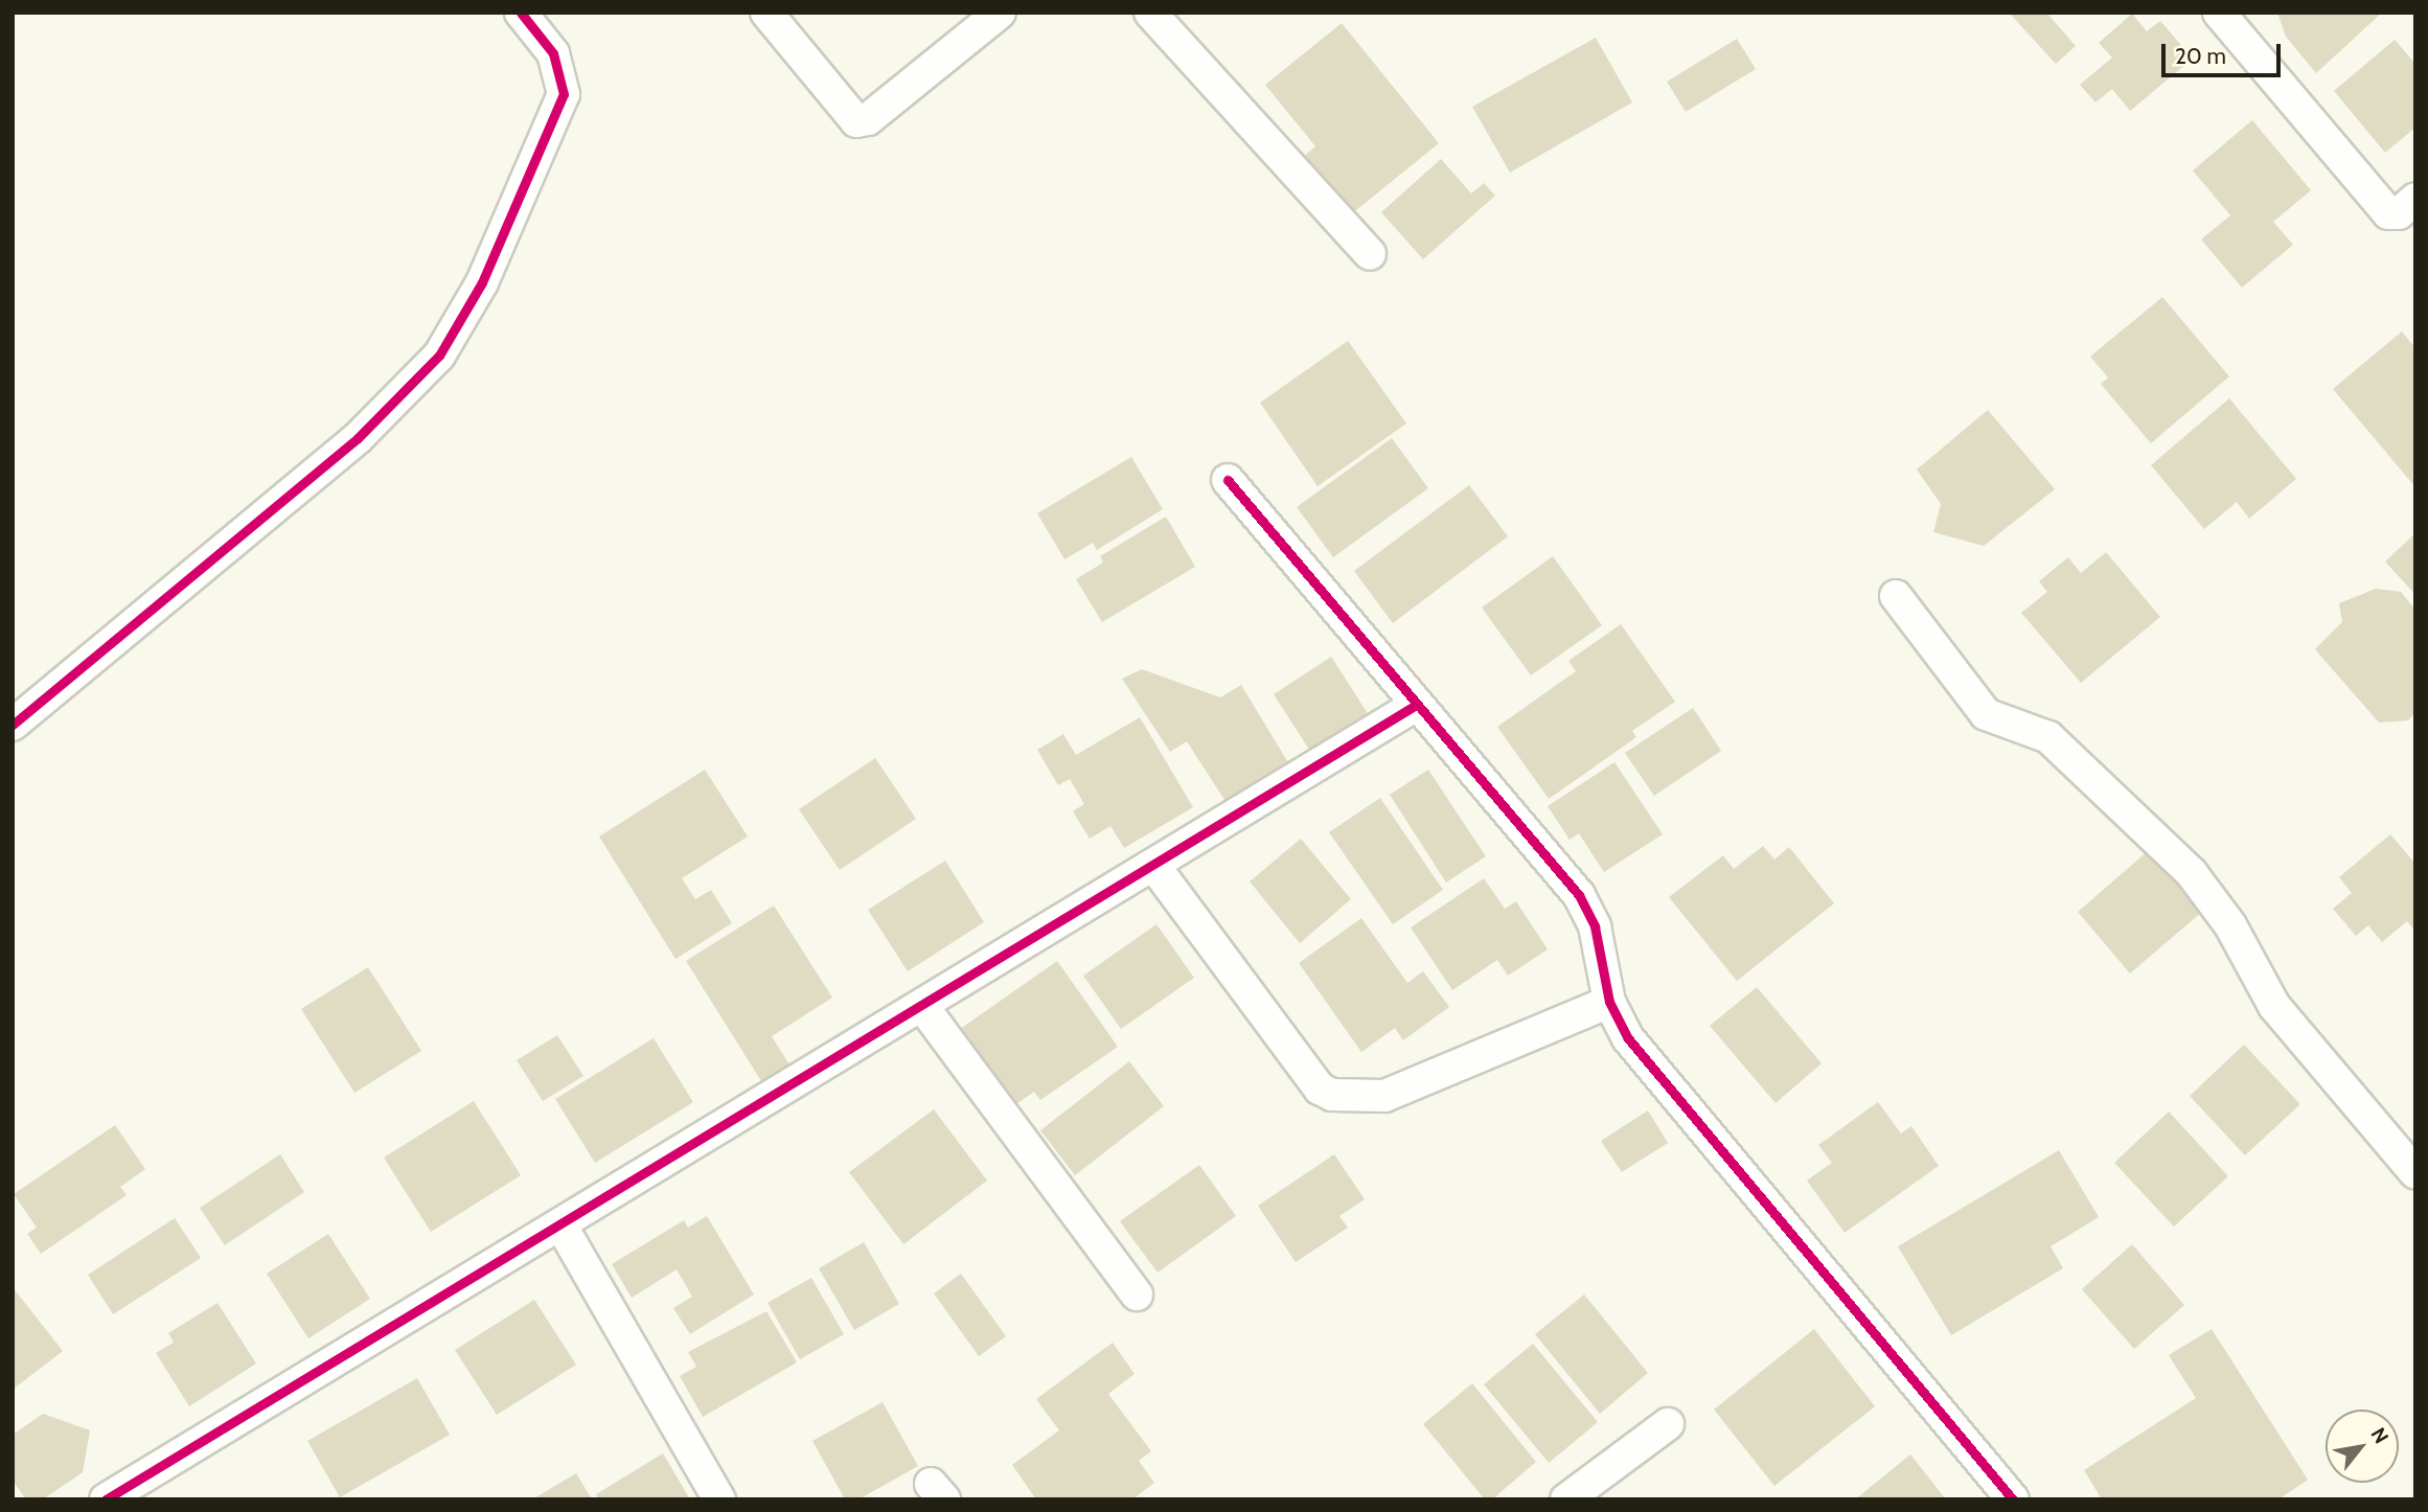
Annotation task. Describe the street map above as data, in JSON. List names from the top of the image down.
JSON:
{
  "scale_bar": "20 m",
  "north": "top right"
}
